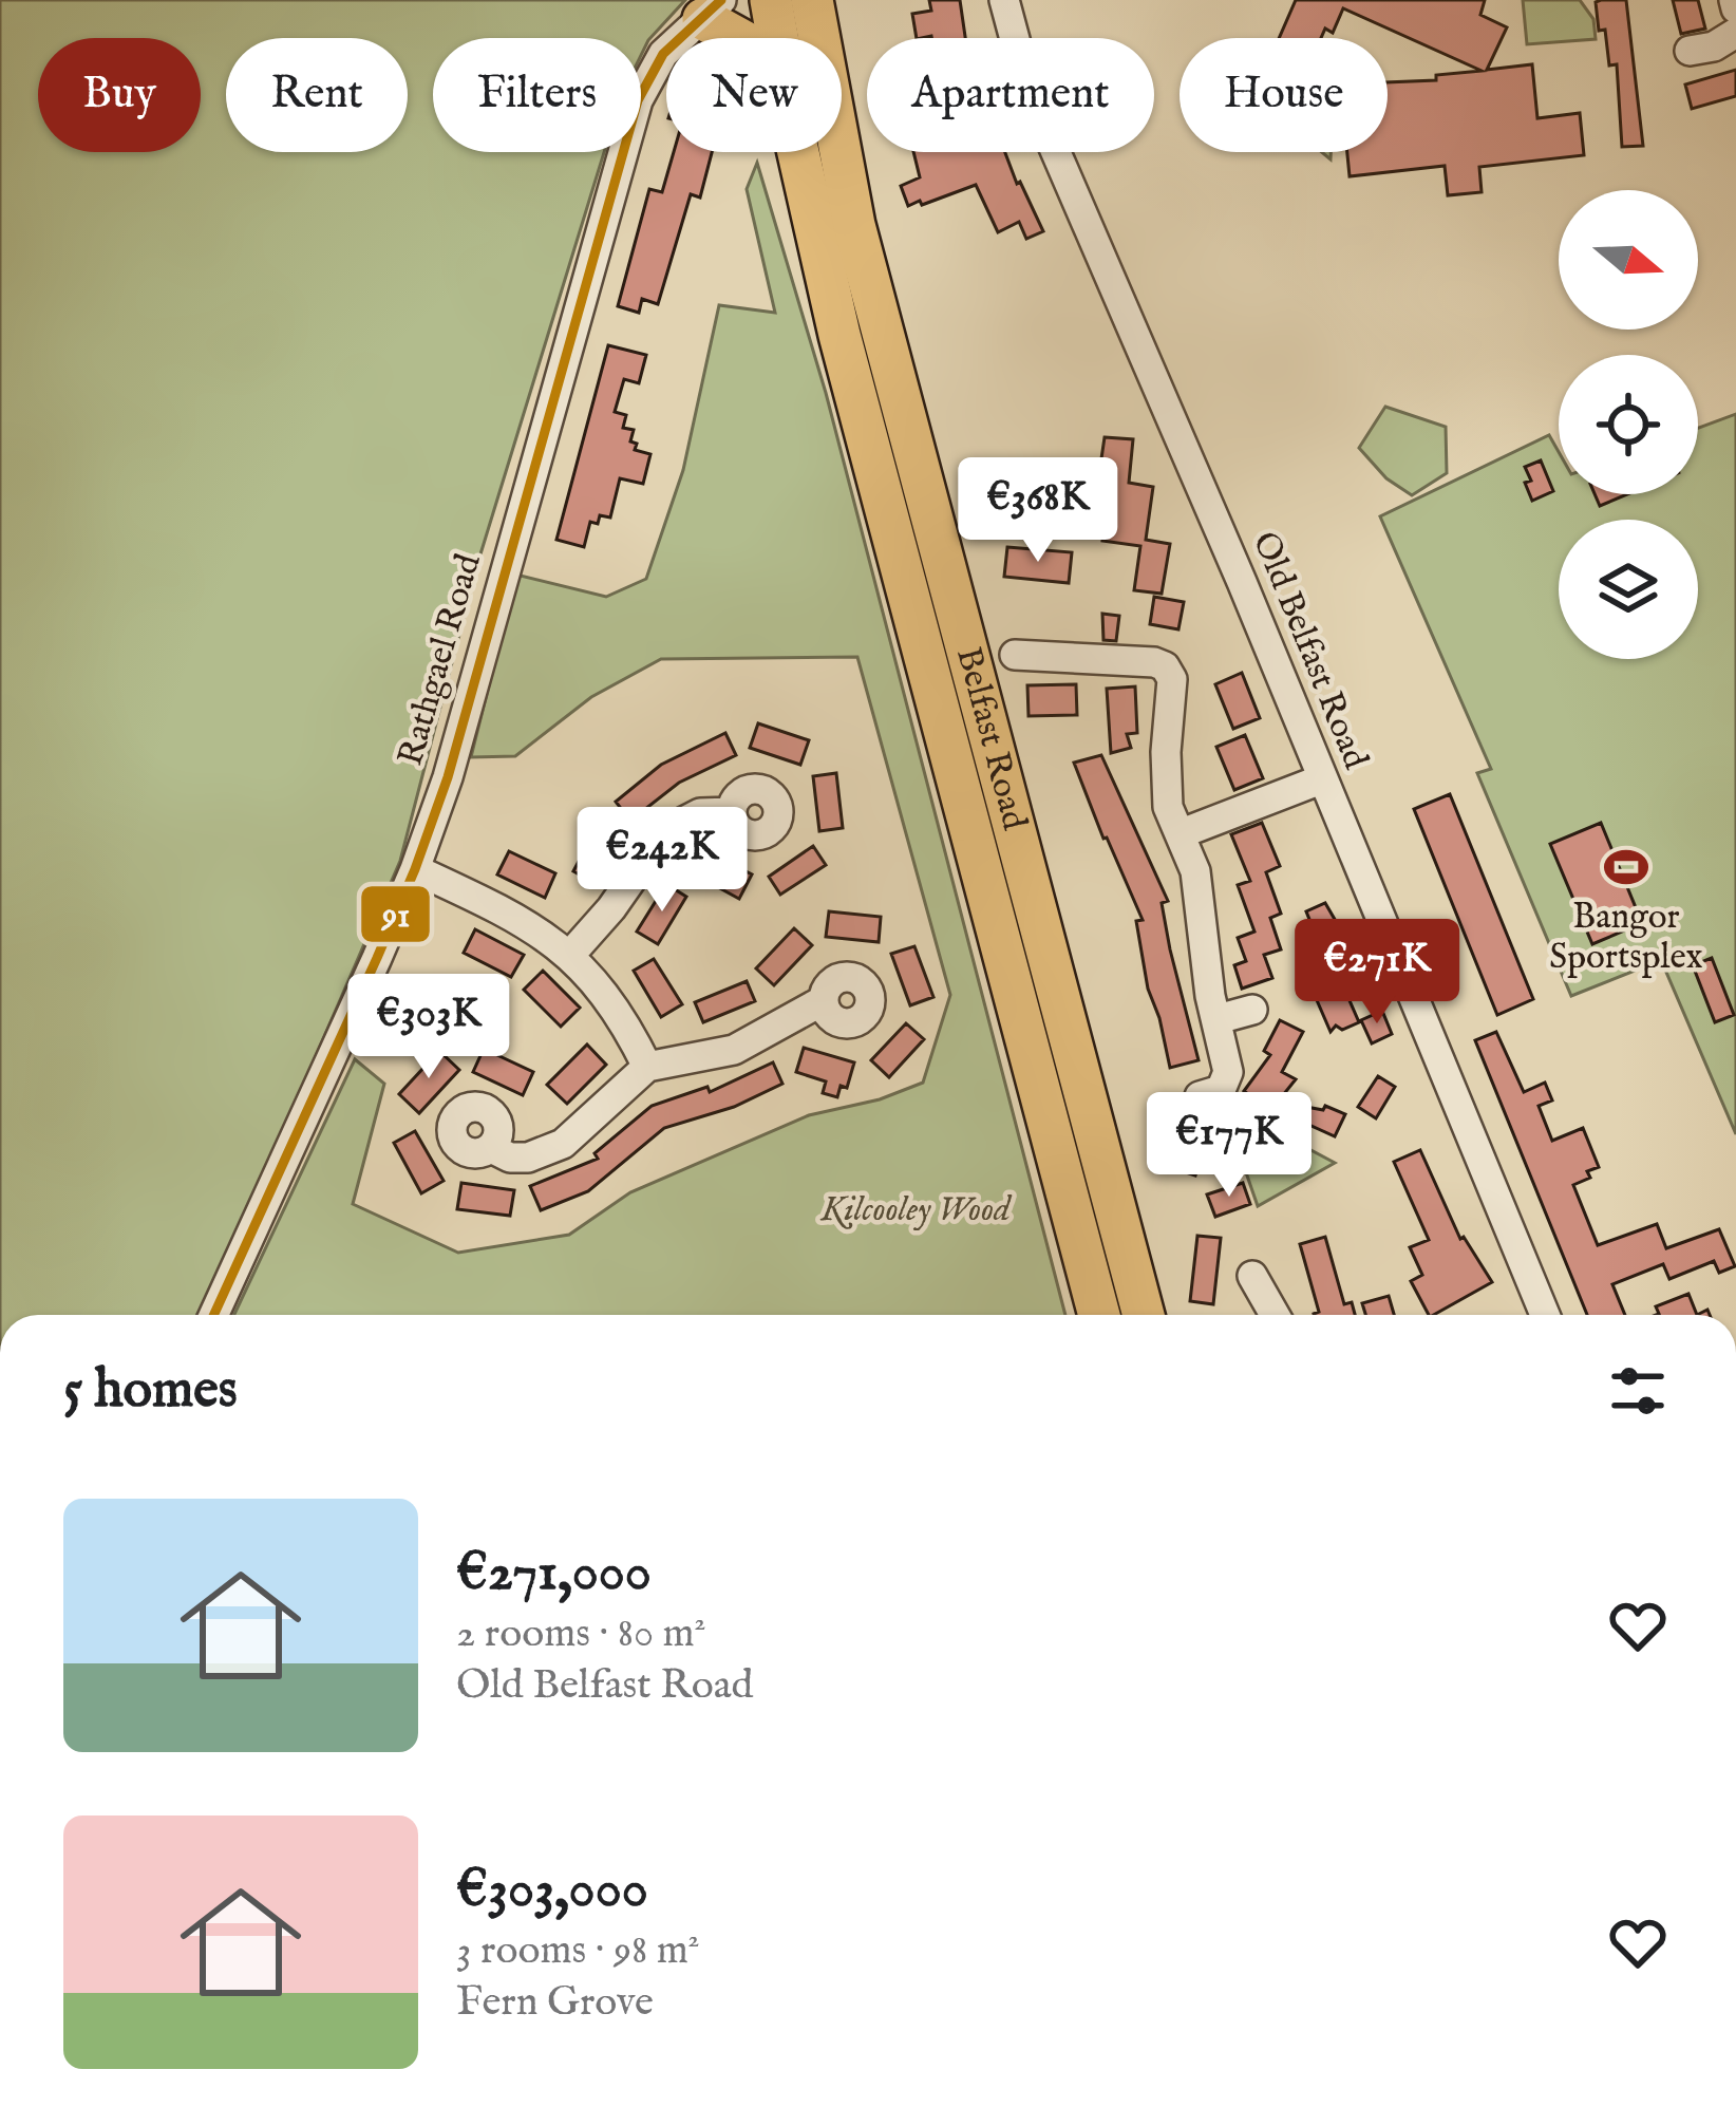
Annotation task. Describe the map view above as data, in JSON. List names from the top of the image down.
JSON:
{
  "streets": {
    "highway": ["Belfast Road"],
    "street": ["Old Belfast Road", "Rathgael Road"]
  },
  "parks": ["Kilcooley Wood"],
  "places": {
    "sports": ["Bangor Sportsplex"]
  },
  "lines": ["transit line 91"],
  "north": "right",
  "page": {
    "chip": [
      "Buy",
      "Rent",
      "Filters",
      "New",
      "Apartment",
      "House"
    ],
    "price": [
      "€368K",
      "€242K",
      "€271K",
      "€303K",
      "€177K"
    ],
    "heading": "5 homes",
    "list": [
      {
        "name": "€271,000",
        "note": "2 rooms · 80 m² · Old Belfast Road"
      },
      {
        "name": "€303,000",
        "note": "3 rooms · 98 m² · Fern Grove"
      }
    ]
  }
}
